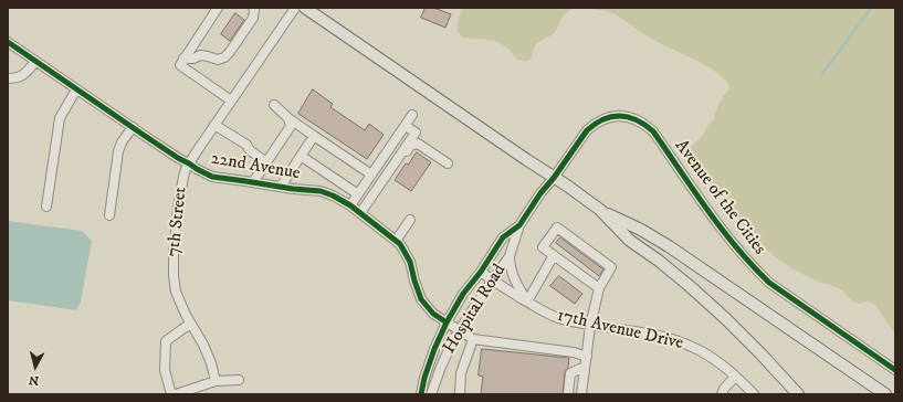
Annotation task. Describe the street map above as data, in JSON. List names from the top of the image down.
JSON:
{
  "streets": {
    "street": [
      "22nd Avenue",
      "Avenue of the Cities",
      "7th Street",
      "Hospital Road",
      "17th Avenue Drive"
    ]
  },
  "crossings": [
    ["22nd Avenue", "7th Street"],
    ["22nd Avenue", "Hospital Road"],
    ["Avenue of the Cities", "Hospital Road"],
    ["Hospital Road", "17th Avenue Drive"]
  ],
  "north": "bottom"
}
